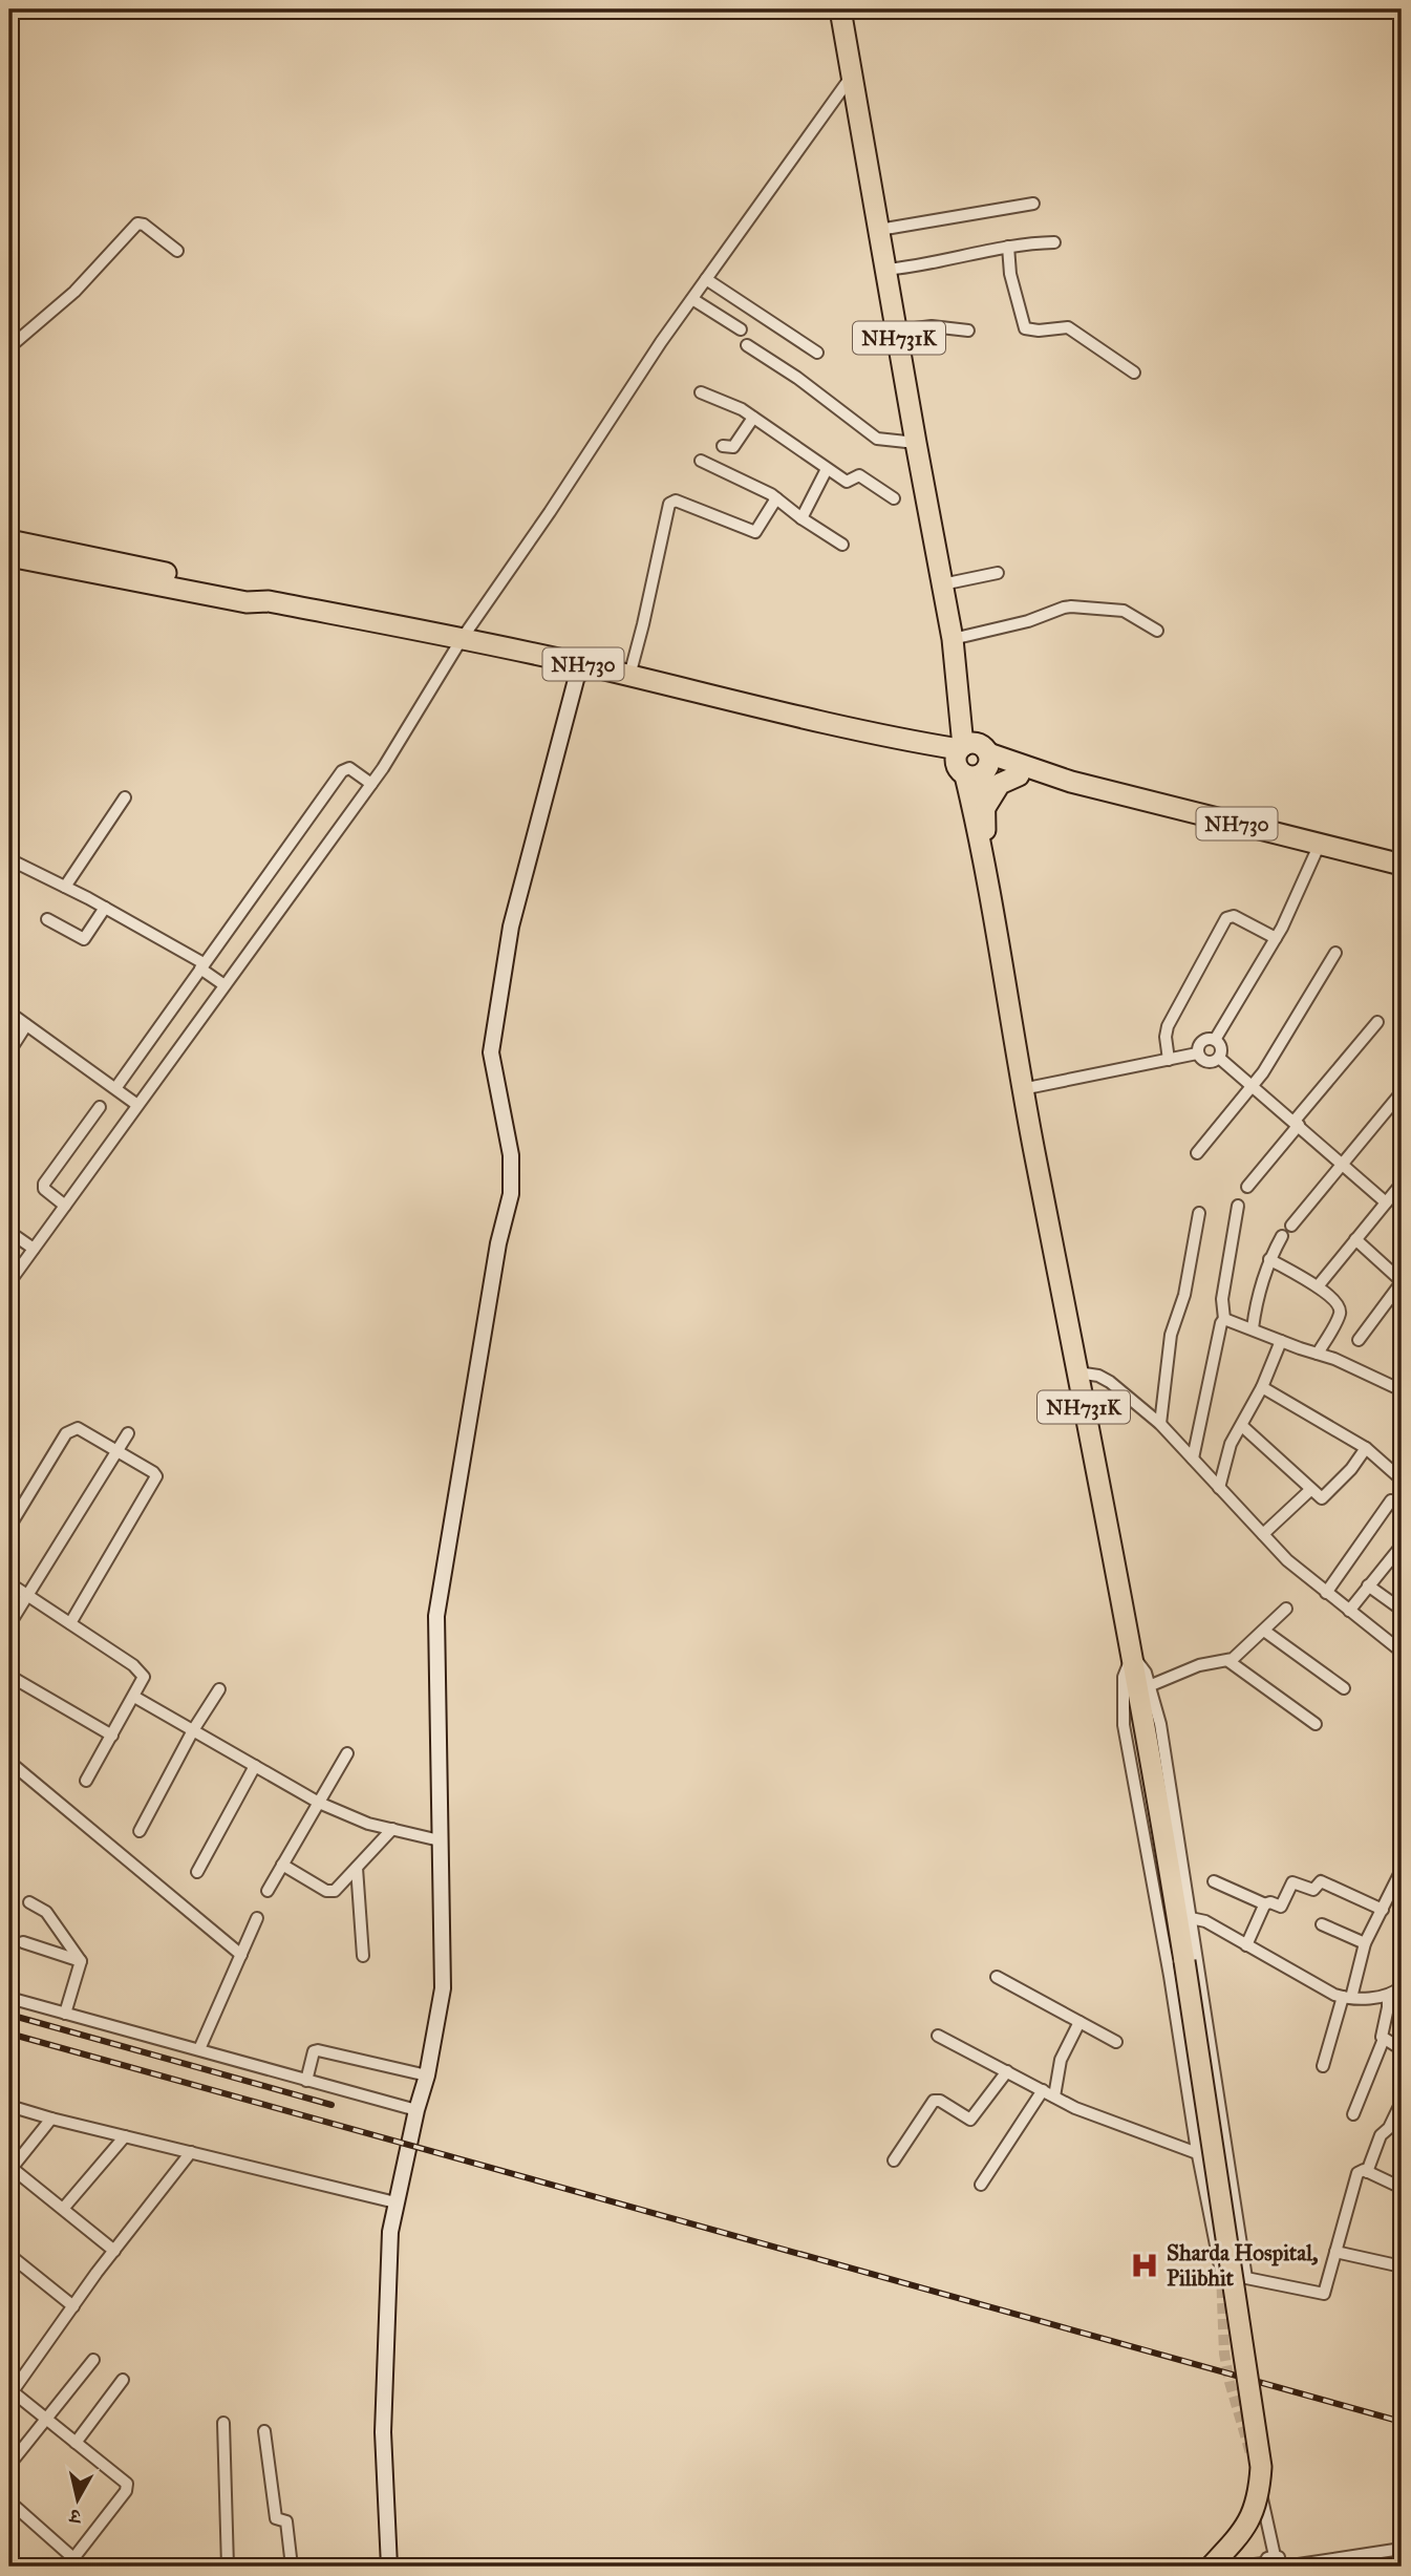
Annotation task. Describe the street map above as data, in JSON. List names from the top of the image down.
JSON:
{
  "streets": {
    "highway": ["NH731K", "NH730"]
  },
  "crossings": [
    ["NH731K", "NH730"]
  ],
  "places": {
    "hospital": ["Sharda Hospital, Pilibhit"]
  },
  "north": "bottom"
}
